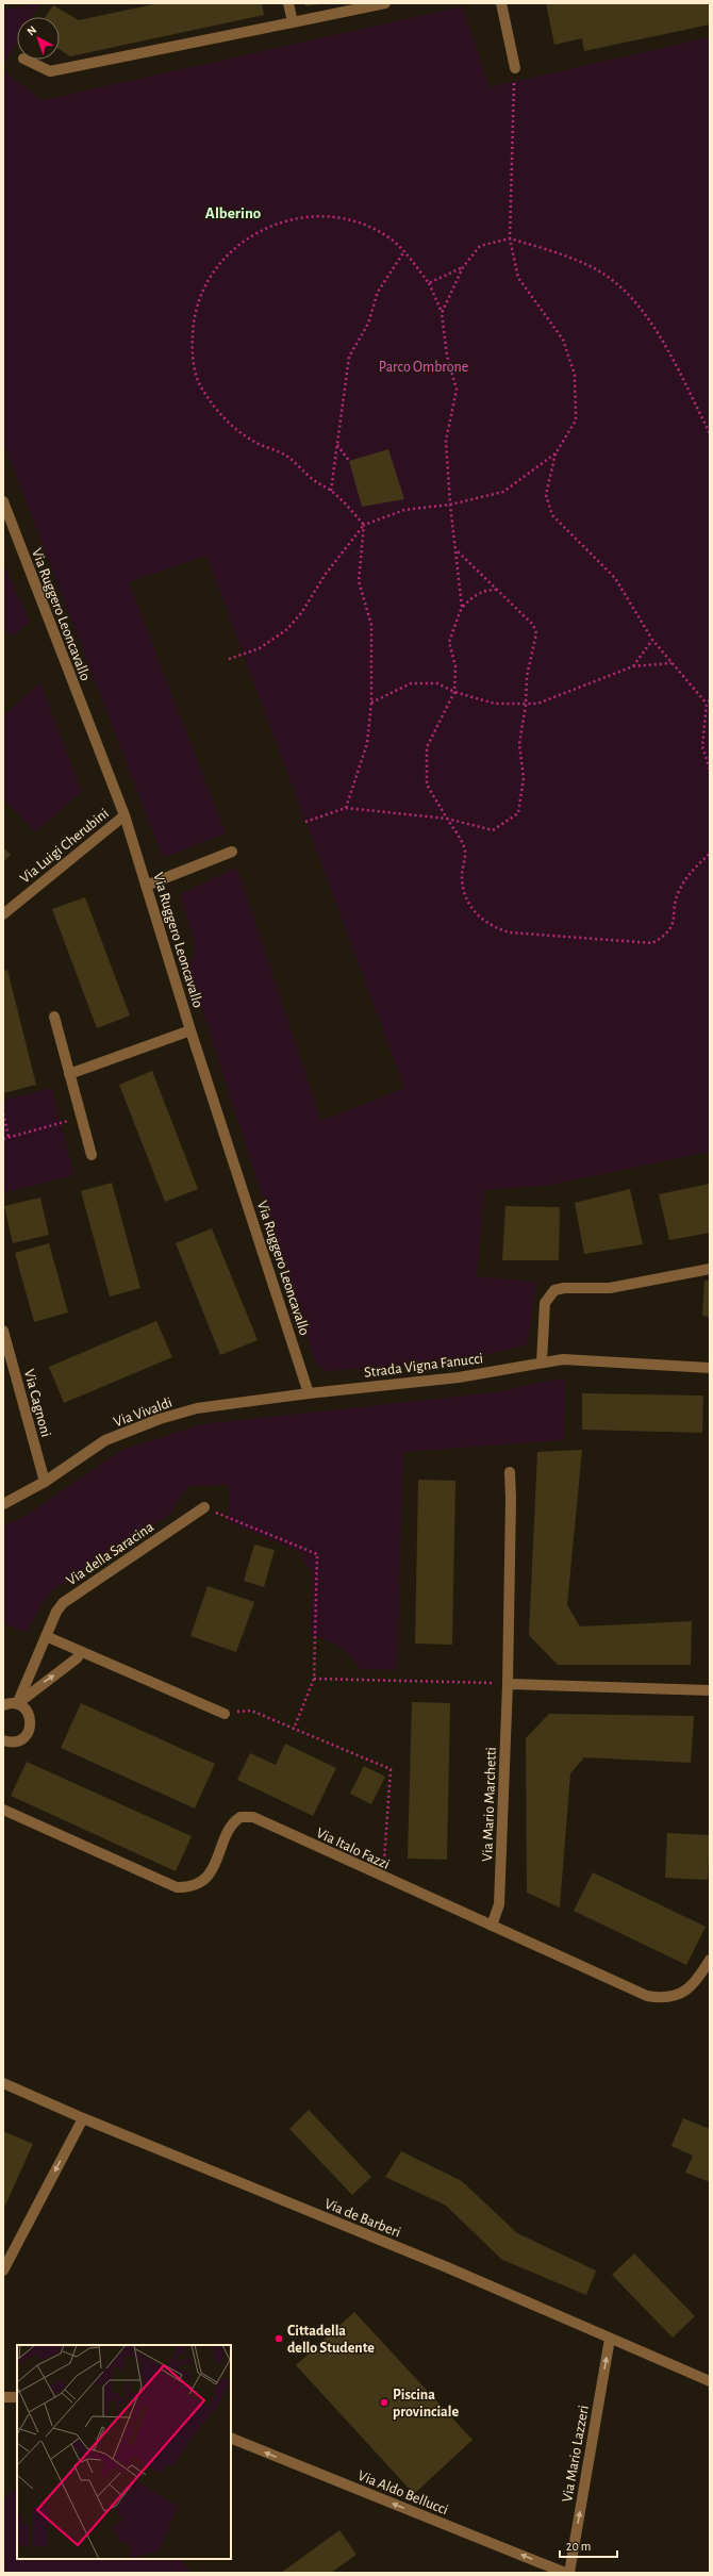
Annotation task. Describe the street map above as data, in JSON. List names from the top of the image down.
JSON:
{
  "streets": {
    "street": [
      "Via Ruggero Leoncavallo",
      "Via Luigi Cherubini",
      "Strada Vigna Fanucci",
      "Via Cagnoni",
      "Via Vivaldi",
      "Via della Saracina",
      "Via Mario Marchetti",
      "Via Italo Fazzi",
      "Via de Barberi",
      "Via Mario Lazzeri",
      "Via Aldo Bellucci"
    ]
  },
  "crossings": [
    ["Via Ruggero Leoncavallo", "Via Luigi Cherubini"],
    ["Via Ruggero Leoncavallo", "Strada Vigna Fanucci"],
    ["Via Ruggero Leoncavallo", "Via Vivaldi"],
    ["Strada Vigna Fanucci", "Via Vivaldi"],
    ["Via Cagnoni", "Via Vivaldi"],
    ["Via Mario Marchetti", "Via Italo Fazzi"],
    ["Via de Barberi", "Via Mario Lazzeri"]
  ],
  "one_way": ["Via Mario Lazzeri", "Via Aldo Bellucci"],
  "districts": ["Alberino"],
  "parks": ["Parco Ombrone"],
  "places": ["Cittadella dello Studente", "Piscina provinciale"],
  "scale_bar": "20 m",
  "north": "top left"
}
